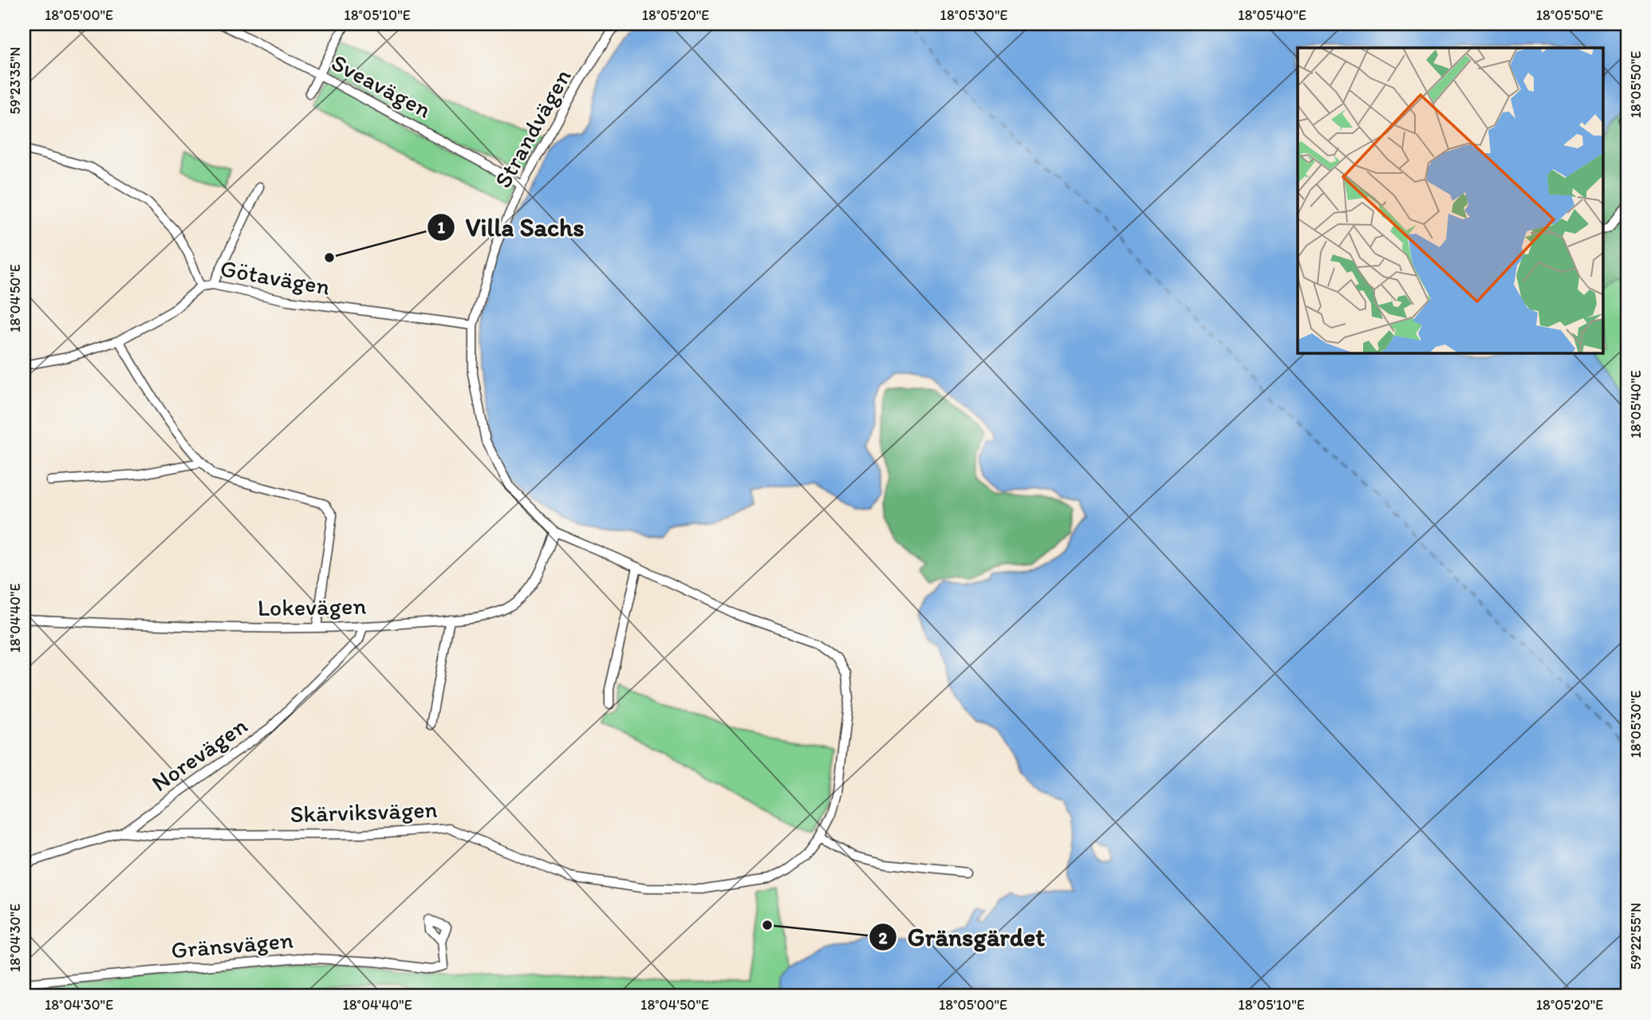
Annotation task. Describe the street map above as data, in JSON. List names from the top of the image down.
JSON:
{
  "streets": {
    "street": [
      "Sveavägen",
      "Strandvägen",
      "Götavägen",
      "Lokevägen",
      "Norevägen",
      "Skärviksvägen",
      "Gränsvägen"
    ]
  },
  "crossings": [
    ["Sveavägen", "Strandvägen"],
    ["Strandvägen", "Götavägen"],
    ["Strandvägen", "Lokevägen"],
    ["Strandvägen", "Skärviksvägen"],
    ["Lokevägen", "Norevägen"],
    ["Lokevägen", "Skärviksvägen"],
    ["Norevägen", "Skärviksvägen"]
  ],
  "places": ["Villa Sachs", "Gränsgärdet"],
  "coordinates": [
    "18°05'00\"E",
    "18°05'10\"E",
    "18°05'20\"E",
    "18°05'30\"E",
    "18°05'40\"E",
    "18°05'50\"E",
    "59°23'35\"N",
    "18°04'50\"E",
    "18°04'40\"E",
    "59°22'55\"N",
    "18°04'30\"E"
  ]
}
